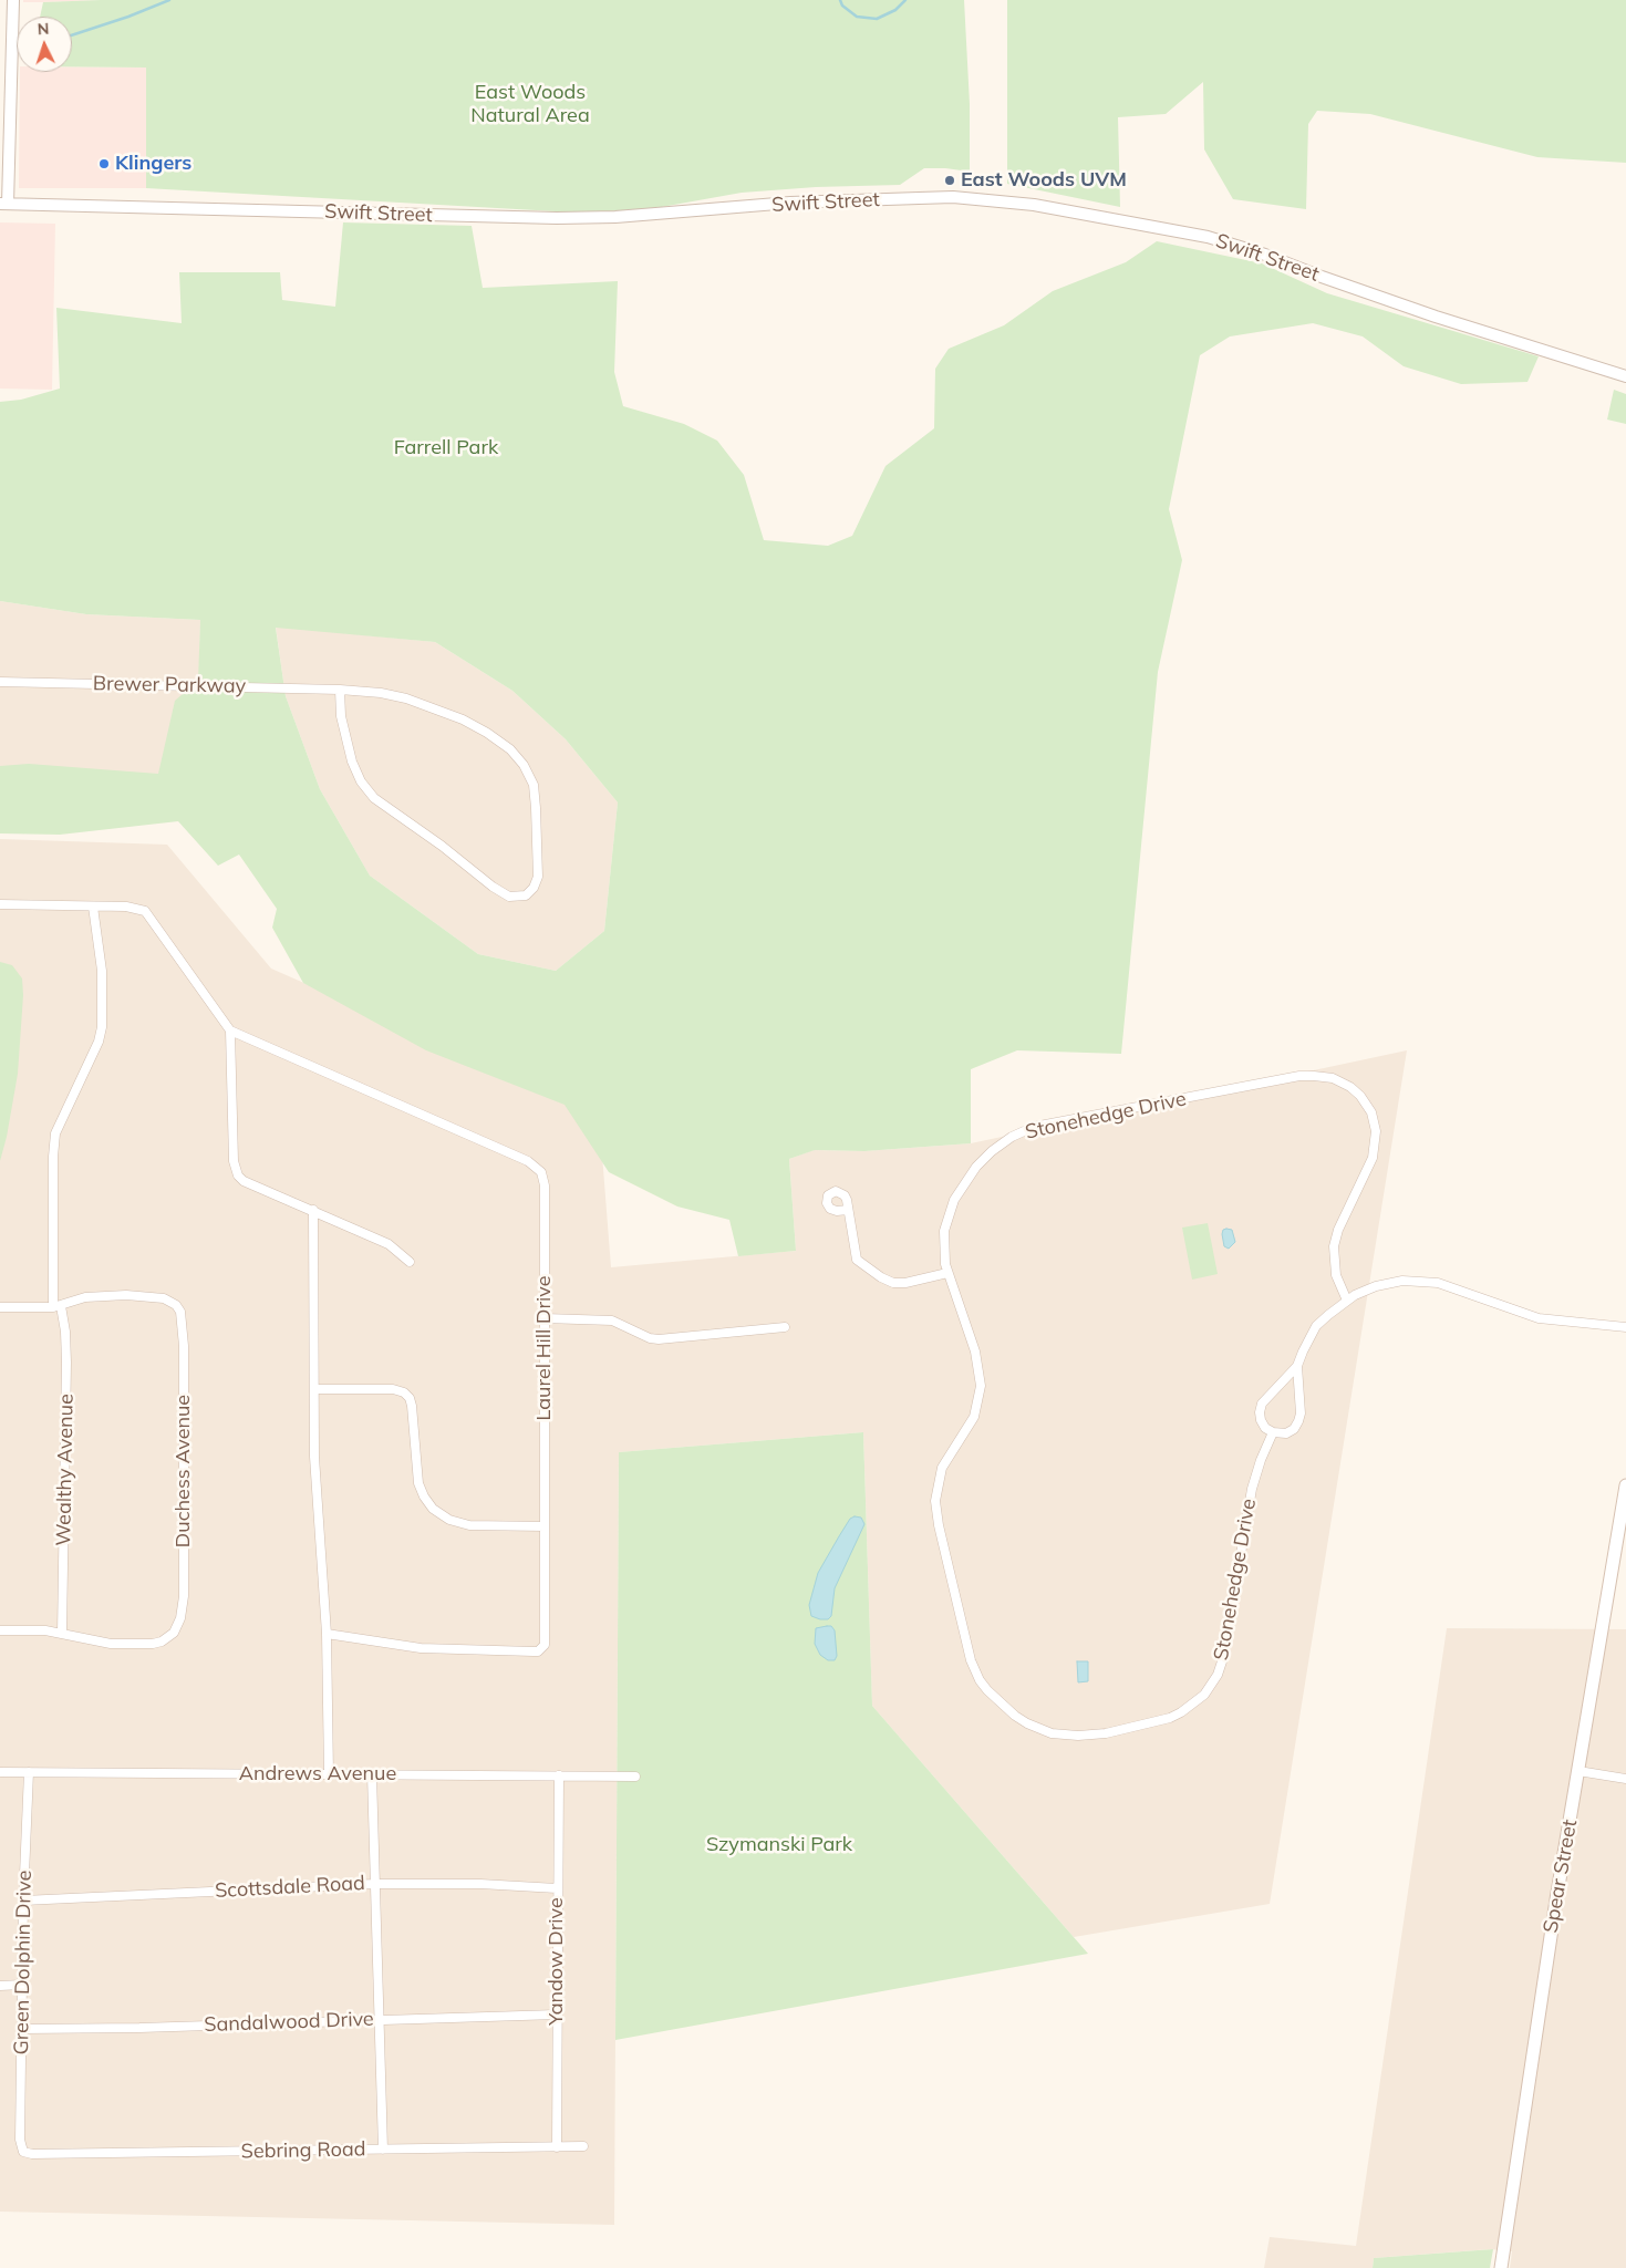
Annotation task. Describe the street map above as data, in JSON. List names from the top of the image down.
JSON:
{
  "streets": {
    "main road": ["Spear Street"],
    "street": [
      "Swift Street",
      "Brewer Parkway",
      "Stonehedge Drive",
      "Laurel Hill Drive",
      "Wealthy Avenue",
      "Duchess Avenue",
      "Andrews Avenue",
      "Scottsdale Road",
      "Yandow Drive",
      "Green Dolphin Drive",
      "Sandalwood Drive",
      "Sebring Road"
    ]
  },
  "crossings": [
    ["Wealthy Avenue", "Duchess Avenue"],
    ["Andrews Avenue", "Yandow Drive"],
    ["Andrews Avenue", "Green Dolphin Drive"],
    ["Scottsdale Road", "Yandow Drive"],
    ["Scottsdale Road", "Green Dolphin Drive"],
    ["Yandow Drive", "Sandalwood Drive"],
    ["Yandow Drive", "Sebring Road"],
    ["Green Dolphin Drive", "Sandalwood Drive"],
    ["Green Dolphin Drive", "Sebring Road"]
  ],
  "parks": ["East Woods Natural Area", "Farrell Park", "Szymanski Park"],
  "places": ["Klingers", "East Woods UVM"],
  "north": "top"
}
